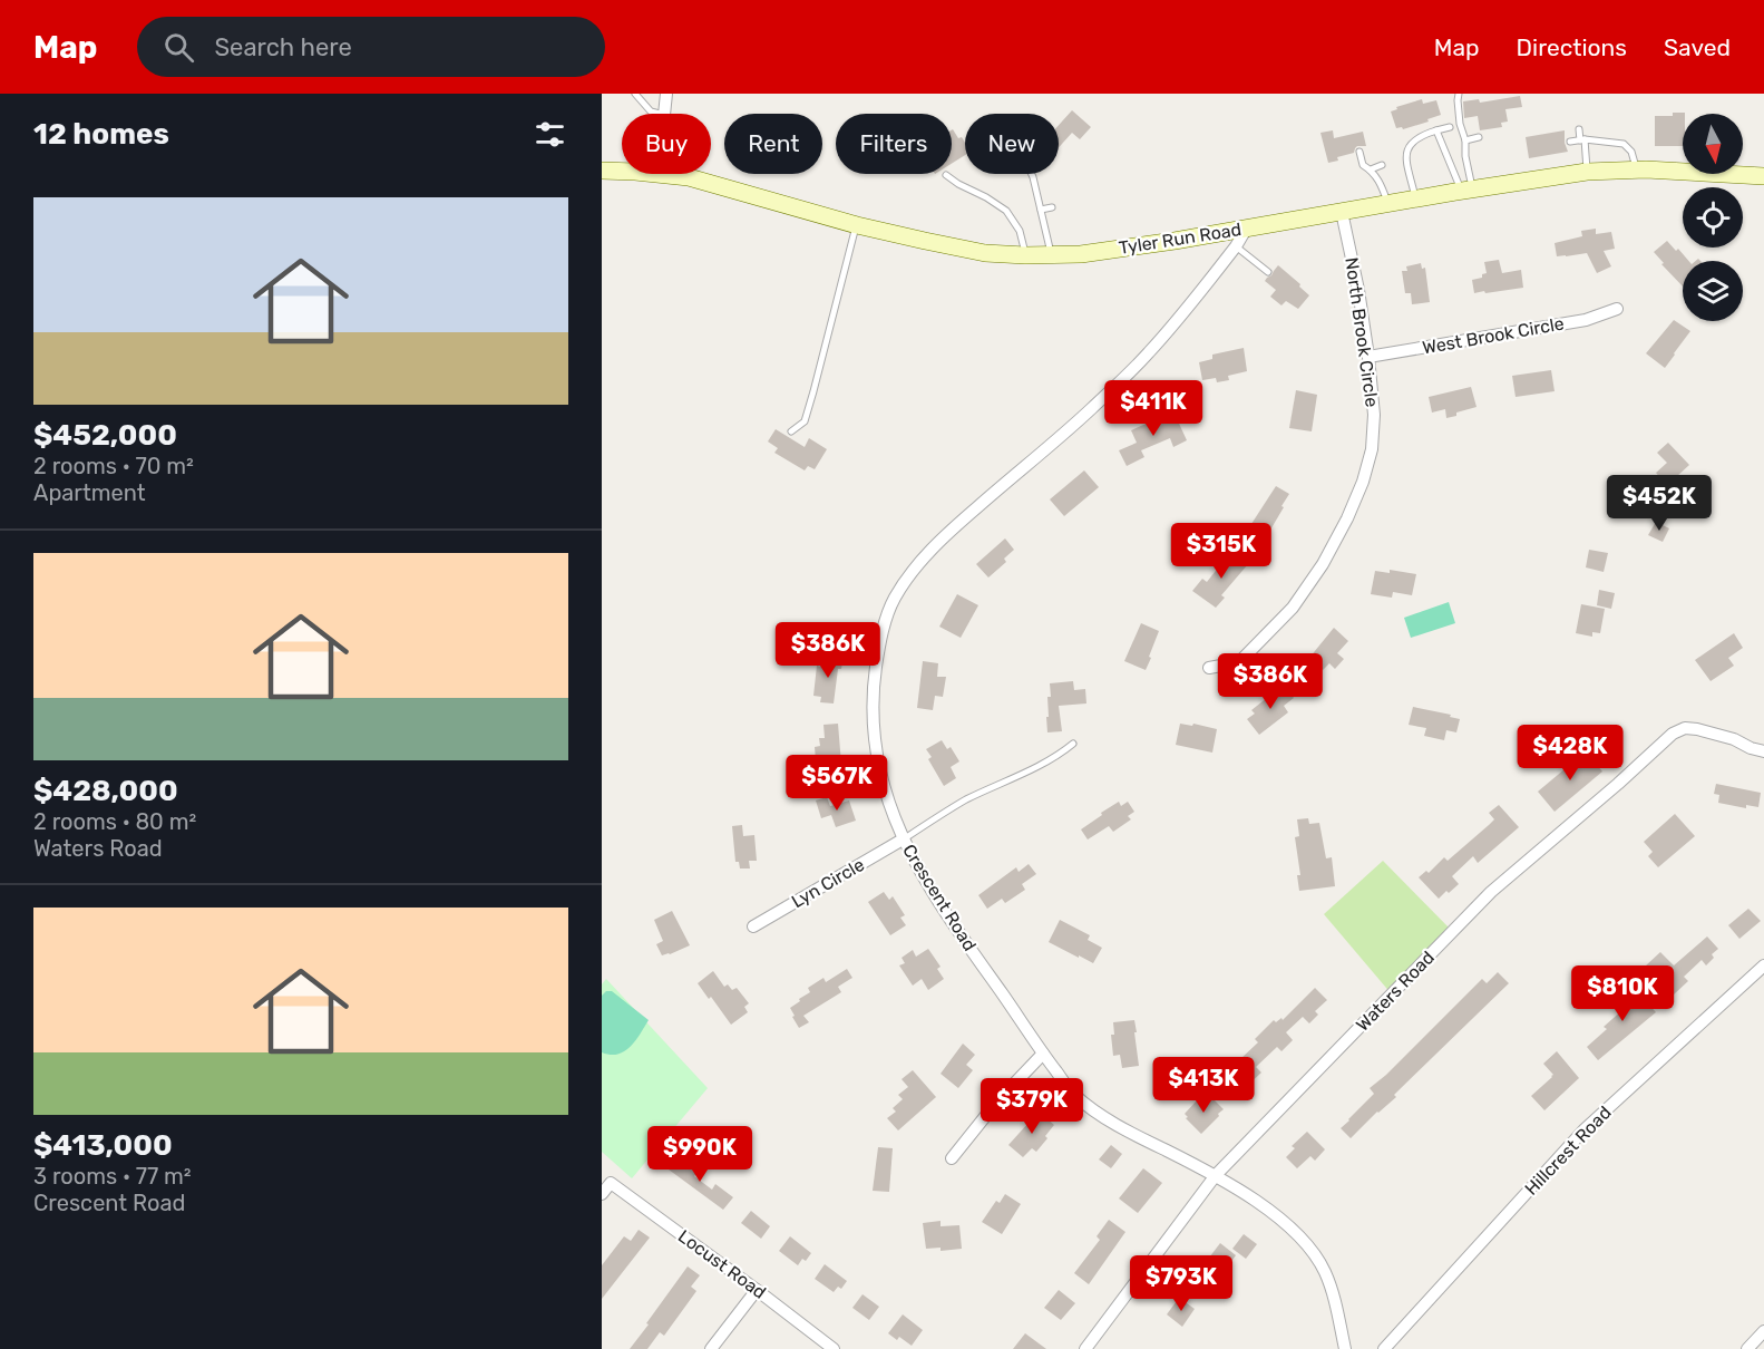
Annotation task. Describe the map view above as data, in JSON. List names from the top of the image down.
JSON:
{
  "streets": {
    "street": [
      "Tyler Run Road",
      "North Brook Circle",
      "West Brook Circle",
      "Lyn Circle",
      "Crescent Road",
      "Waters Road",
      "Hillcrest Road",
      "Locust Road"
    ]
  },
  "crossings": [
    ["Tyler Run Road", "North Brook Circle"],
    ["Tyler Run Road", "Crescent Road"],
    ["North Brook Circle", "West Brook Circle"],
    ["Lyn Circle", "Crescent Road"],
    ["Crescent Road", "Waters Road"]
  ],
  "north": "bottom",
  "page": {
    "header": "Map",
    "search": "Search here",
    "nav": ["Map", "Directions", "Saved"],
    "heading": "12 homes",
    "chip": [
      "Buy",
      "Rent",
      "Filters",
      "New"
    ],
    "list": [
      {
        "name": "$452,000",
        "note": "2 rooms · 70 m² · Apartment"
      },
      {
        "name": "$428,000",
        "note": "2 rooms · 80 m² · Waters Road"
      },
      {
        "name": "$413,000",
        "note": "3 rooms · 77 m² · Crescent Road"
      }
    ],
    "price": [
      "$411K",
      "$452K",
      "$315K",
      "$386K",
      "$386K",
      "$428K",
      "$567K",
      "$810K",
      "$413K",
      "$379K",
      "$990K",
      "$793K"
    ]
  }
}
